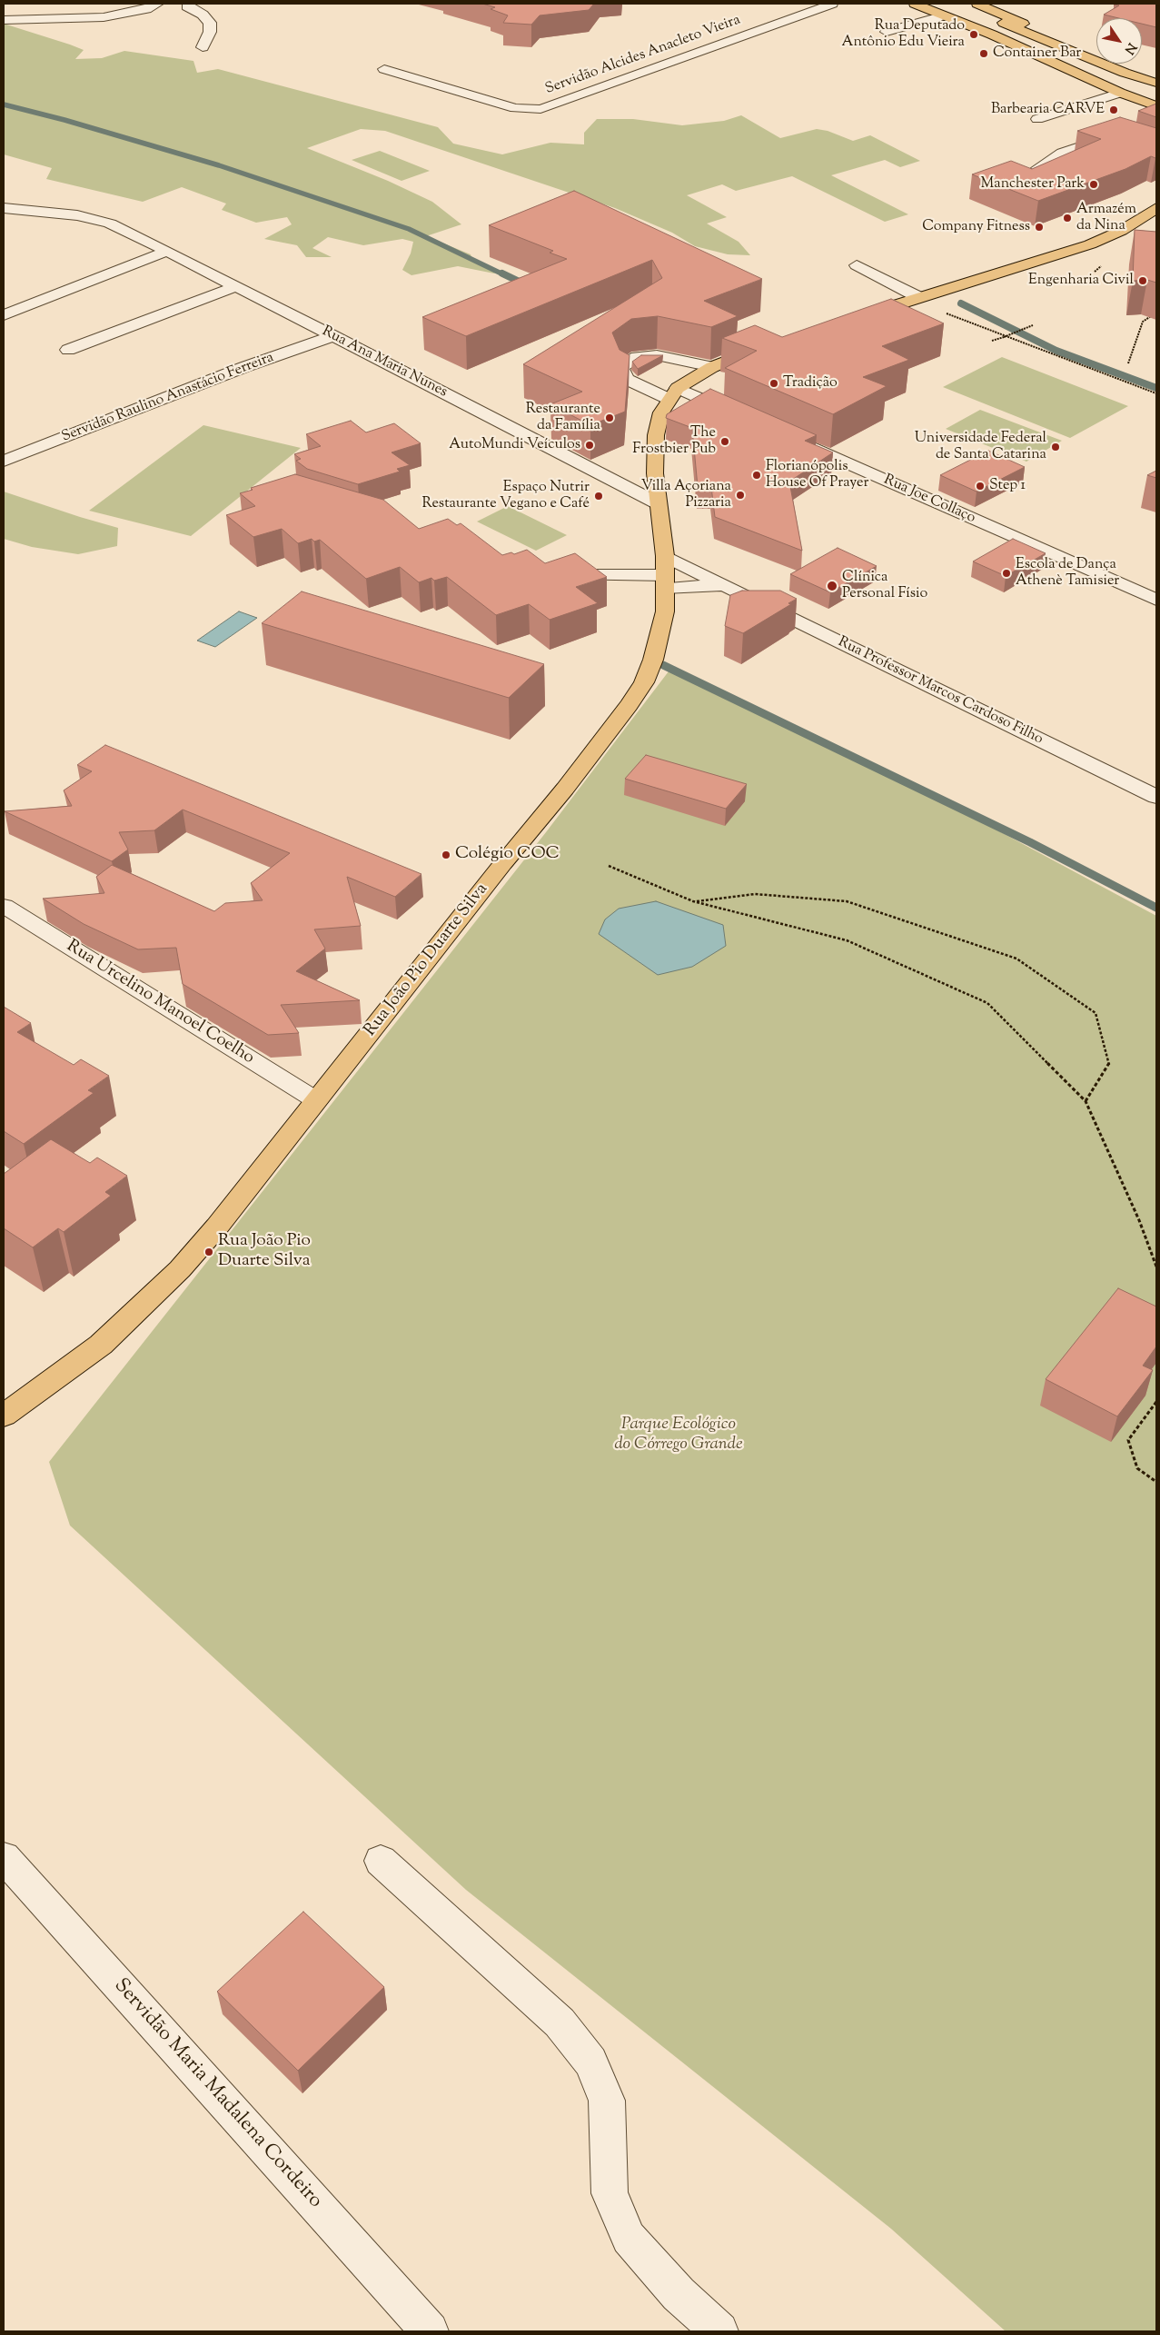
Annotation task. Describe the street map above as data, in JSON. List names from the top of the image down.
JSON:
{
  "streets": {
    "main road": ["Rua João Pio Duarte Silva"],
    "street": [
      "Servidão Alcides Anacleto Vieira",
      "Rua Ana Maria Nunes",
      "Servidão Raulino Anastácio Ferreira",
      "Rua Joe Collaço",
      "Rua Professor Marcos Cardoso Filho",
      "Rua Urcelino Manoel Coelho",
      "Servidão Maria Madalena Cordeiro"
    ]
  },
  "crossings": [
    ["Rua Ana Maria Nunes", "Servidão Raulino Anastácio Ferreira"],
    ["Rua Ana Maria Nunes", "Rua João Pio Duarte Silva"],
    ["Rua Professor Marcos Cardoso Filho", "Rua João Pio Duarte Silva"],
    ["Rua João Pio Duarte Silva", "Rua Urcelino Manoel Coelho"]
  ],
  "parks": ["Parque Ecológico do Córrego Grande"],
  "places": [
    "Rua Deputado Antônio Edu Vieira",
    "Container Bar",
    "Barbearia CARVE",
    "Manchester Park",
    "Armazém da Nina",
    "Company Fitness",
    "Engenharia Civil",
    "Tradição",
    "Restaurante da Família",
    "The Frostbier Pub",
    "AutoMundi Veículos",
    "Universidade Federal de Santa Catarina",
    "Florianópolis House Of Prayer",
    "Step 1",
    "Villa Açoriana Pizzaria",
    "Espaço Nutrir Restaurante Vegano e Café",
    "Escola de Dança Athenè Tamisier",
    "Clínica Personal Físio",
    "Colégio COC",
    "Rua João Pio Duarte Silva"
  ],
  "north": "bottom right"
}
